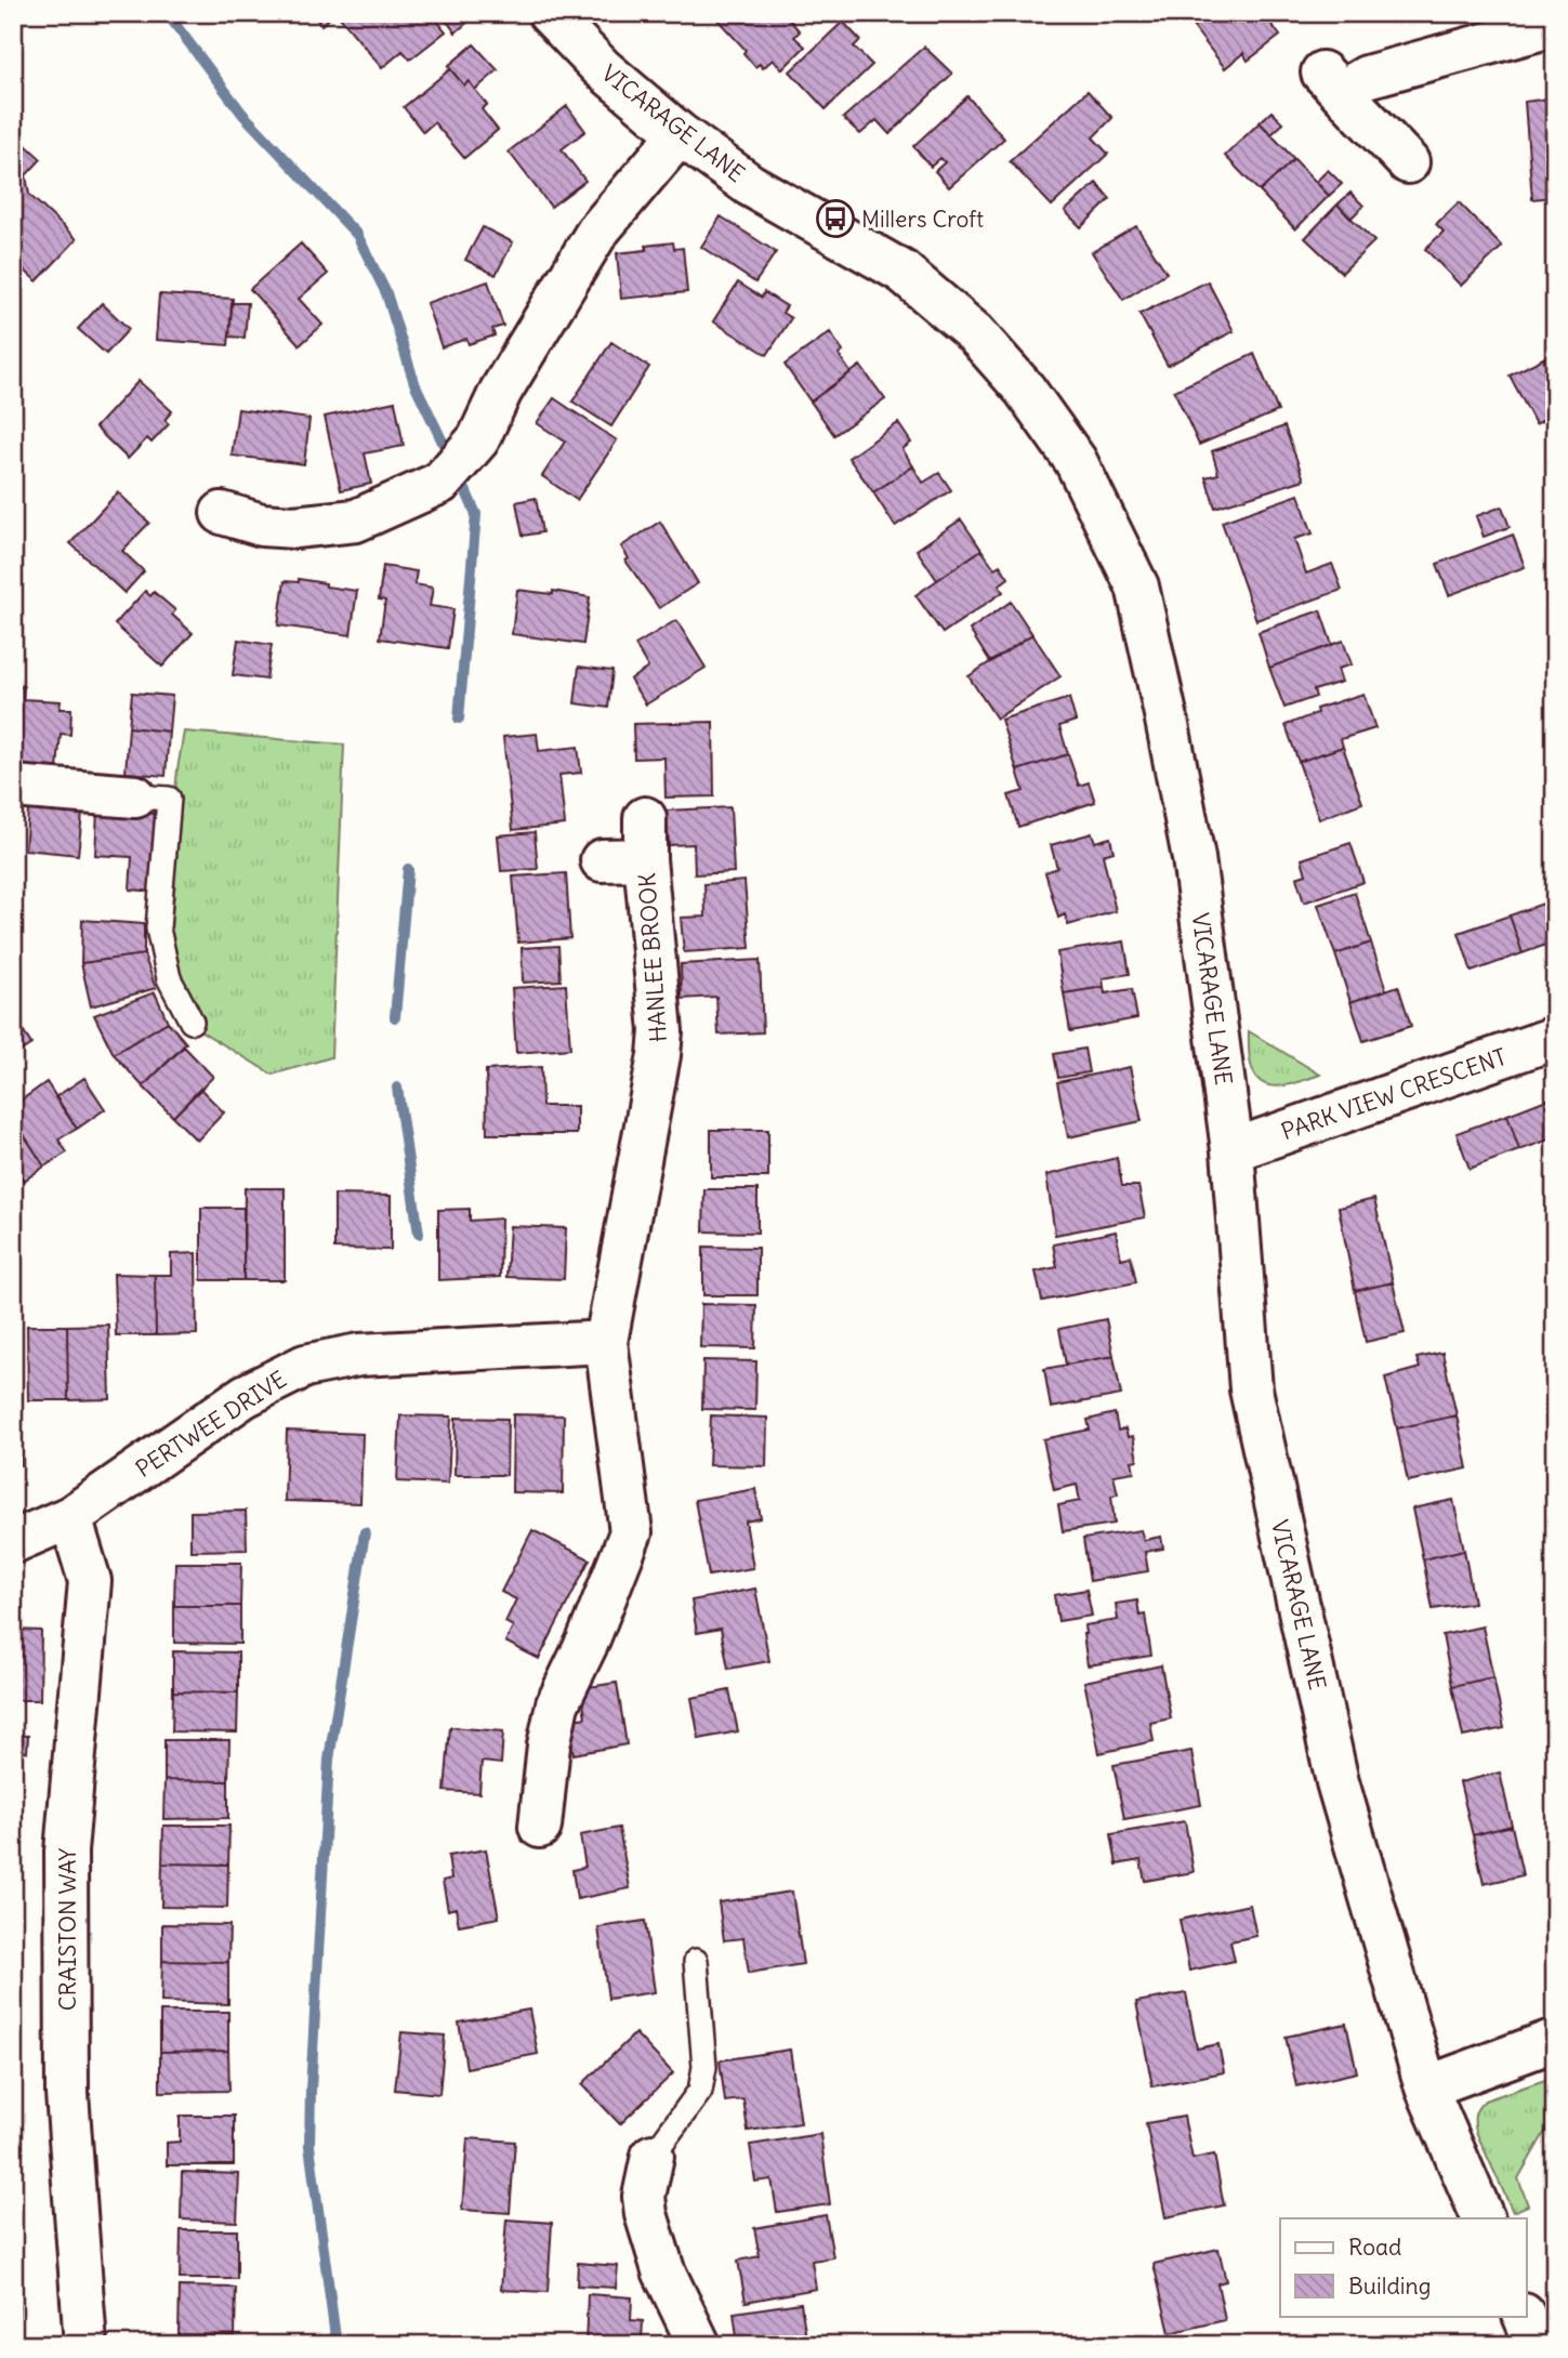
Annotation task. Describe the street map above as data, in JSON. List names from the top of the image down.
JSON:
{
  "streets": {
    "street": [
      "VICARAGE LANE",
      "HANLEE BROOK",
      "PARK VIEW CRESCENT",
      "PERTWEE DRIVE",
      "CRAISTON WAY"
    ]
  },
  "crossings": [
    ["VICARAGE LANE", "PARK VIEW CRESCENT"],
    ["HANLEE BROOK", "PERTWEE DRIVE"],
    ["PERTWEE DRIVE", "CRAISTON WAY"]
  ],
  "places": {
    "bus stop": ["Millers Croft"]
  },
  "legend": ["Road", "Building"]
}
